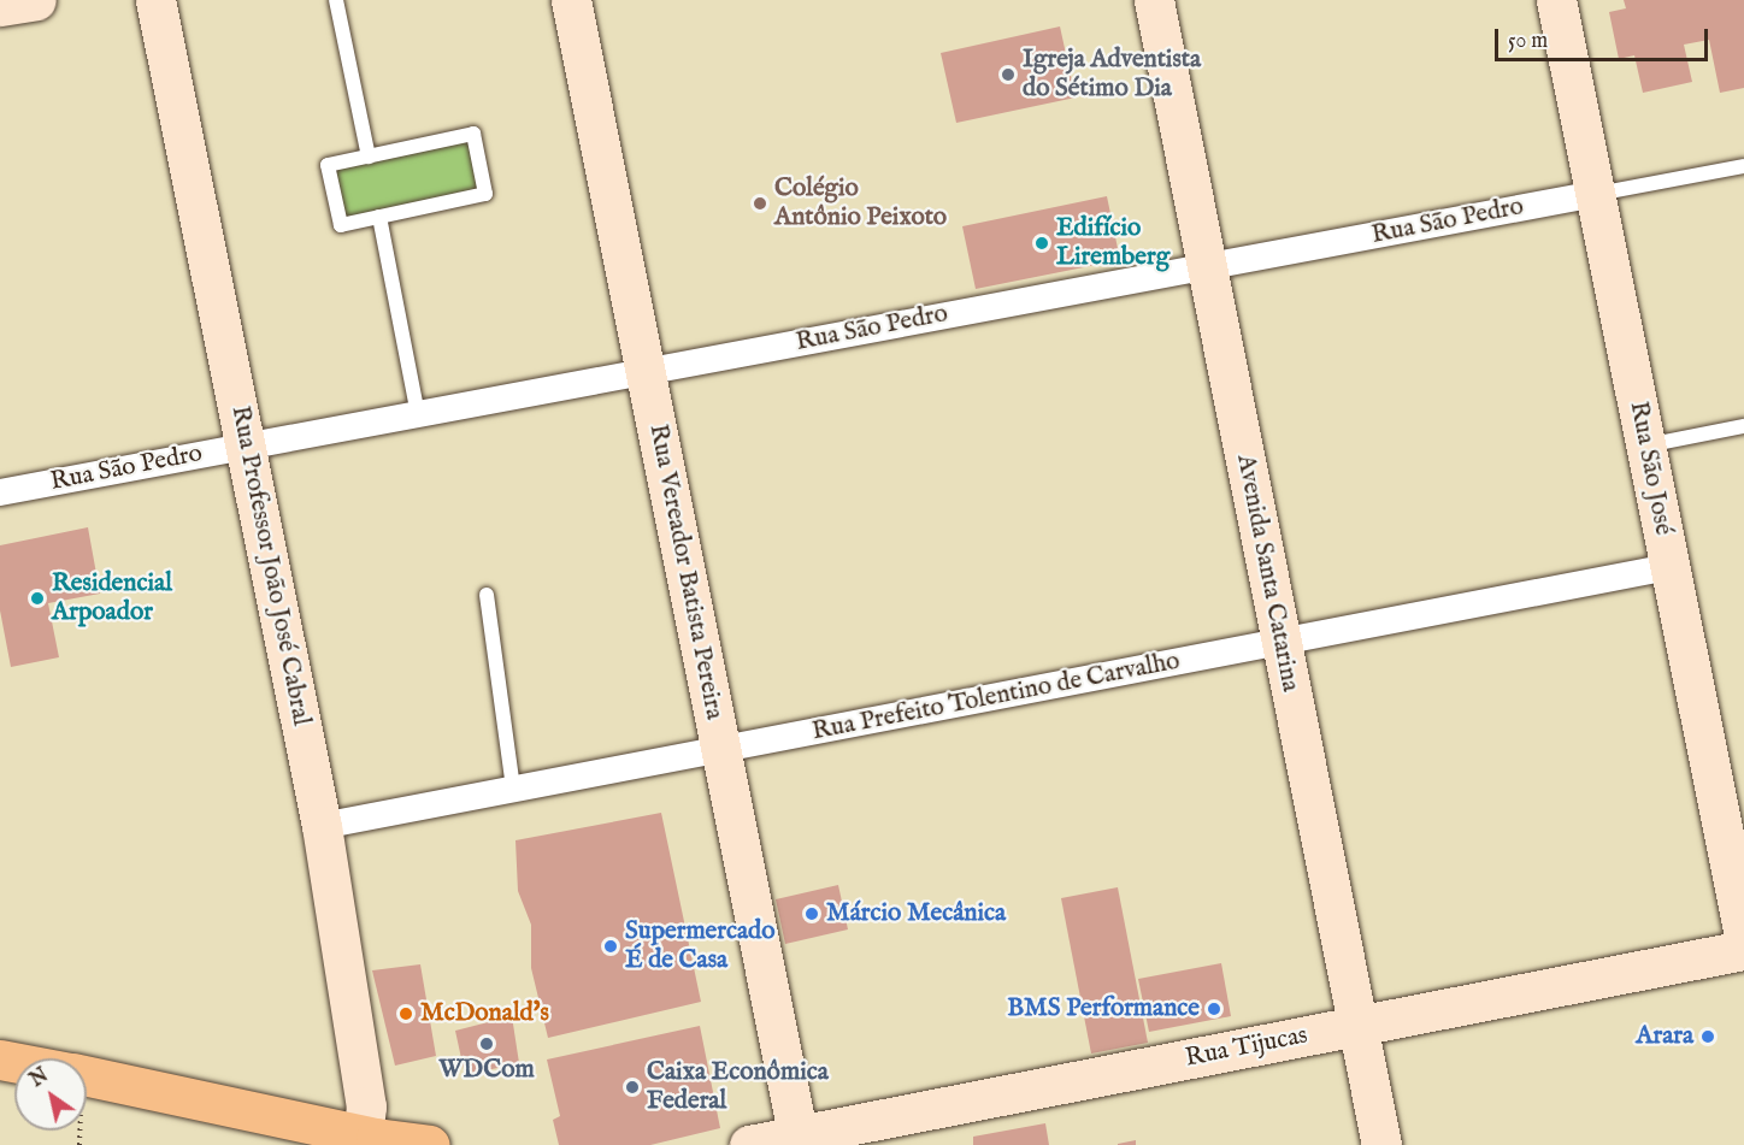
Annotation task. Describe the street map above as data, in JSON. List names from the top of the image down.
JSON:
{
  "streets": {
    "street": [
      "Rua São Pedro",
      "Rua São José",
      "Rua Professor João José Cabral",
      "Rua Vereador Batista Pereira",
      "Avenida Santa Catarina",
      "Rua Prefeito Tolentino de Carvalho",
      "Rua Tijucas"
    ]
  },
  "crossings": [
    ["Rua São Pedro", "Rua São José"],
    ["Rua São Pedro", "Rua Professor João José Cabral"],
    ["Rua São Pedro", "Rua Vereador Batista Pereira"],
    ["Rua São Pedro", "Avenida Santa Catarina"],
    ["Rua São José", "Rua Prefeito Tolentino de Carvalho"],
    ["Rua Professor João José Cabral", "Rua Prefeito Tolentino de Carvalho"],
    ["Rua Vereador Batista Pereira", "Rua Prefeito Tolentino de Carvalho"],
    ["Rua Vereador Batista Pereira", "Rua Tijucas"],
    ["Avenida Santa Catarina", "Rua Prefeito Tolentino de Carvalho"],
    ["Avenida Santa Catarina", "Rua Tijucas"]
  ],
  "places": [
    "Igreja Adventista do Sétimo Dia",
    "Colégio Antônio Peixoto",
    "Edifício Liremberg",
    "Residencial Arpoador",
    "Márcio Mecânica",
    "Supermercado É de Casa",
    "BMS Performance",
    "McDonald's",
    "Arara",
    "WDCom",
    "Caixa Econômica Federal"
  ],
  "scale_bar": "50 m",
  "north": "top left"
}
